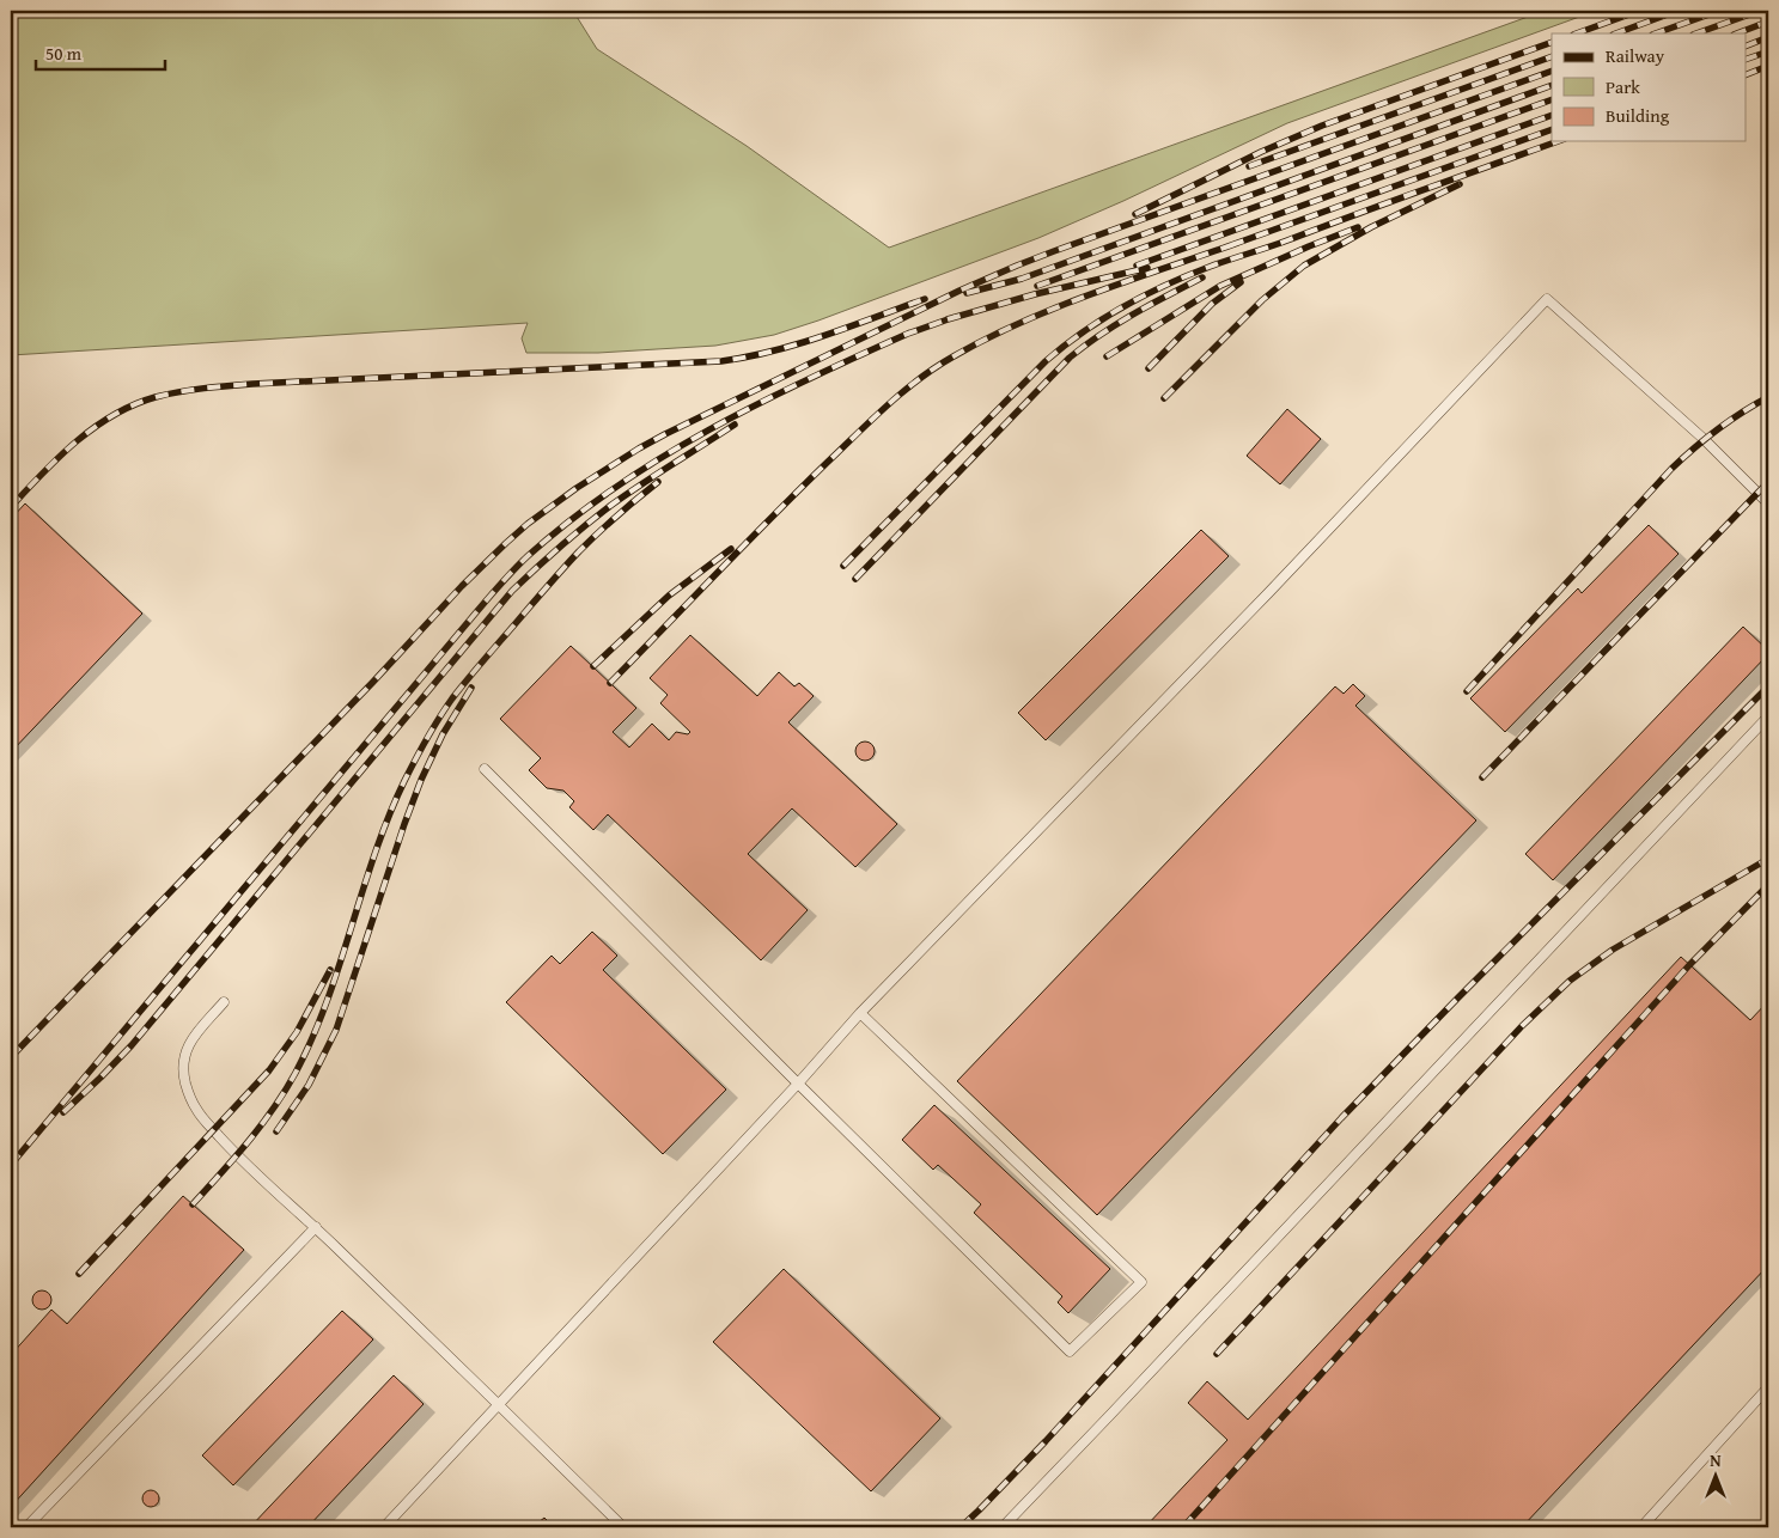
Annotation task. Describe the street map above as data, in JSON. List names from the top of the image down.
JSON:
{
  "legend": ["Railway", "Park", "Building"],
  "scale_bar": "50 m",
  "north": "top"
}
